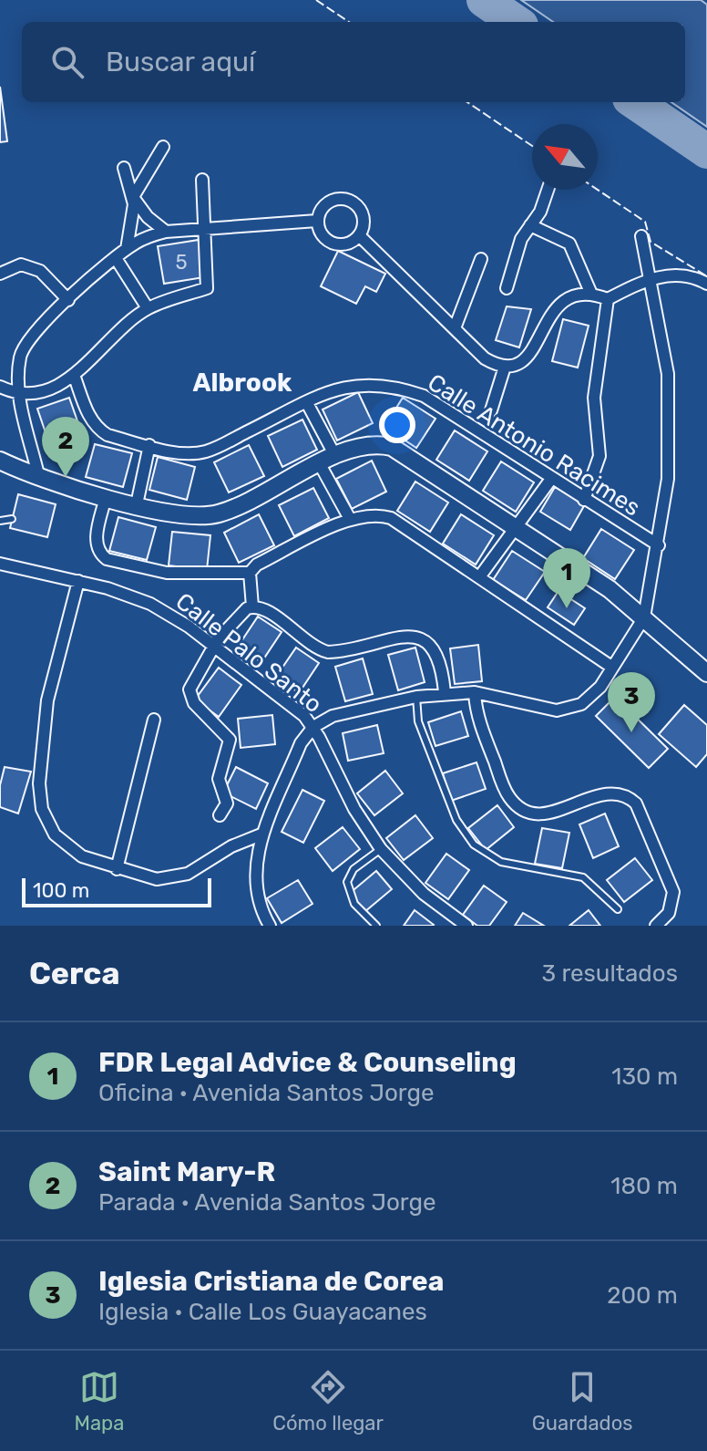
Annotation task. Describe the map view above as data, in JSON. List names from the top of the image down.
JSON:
{
  "streets": {
    "street": ["Calle Antonio Racimes", "Calle Palo Santo"]
  },
  "districts": ["Albrook"],
  "house_numbers": ["5"],
  "scale_bar": "100 m",
  "north": "top left",
  "page": {
    "search": "Buscar aquí",
    "pins": ["2", "1", "3"],
    "scale": "100 m",
    "heading": ["Cerca", "3 resultados"],
    "list": [
      {
        "mark": "1",
        "name": "FDR Legal Advice & Counseling",
        "note": "Oficina · Avenida Santos Jorge",
        "value": "130 m"
      },
      {
        "mark": "2",
        "name": "Saint Mary-R",
        "note": "Parada · Avenida Santos Jorge",
        "value": "180 m"
      },
      {
        "mark": "3",
        "name": "Iglesia Cristiana de Corea",
        "note": "Iglesia · Calle Los Guayacanes",
        "value": "200 m"
      }
    ],
    "nav": ["Mapa", "Cómo llegar", "Guardados"]
  }
}
